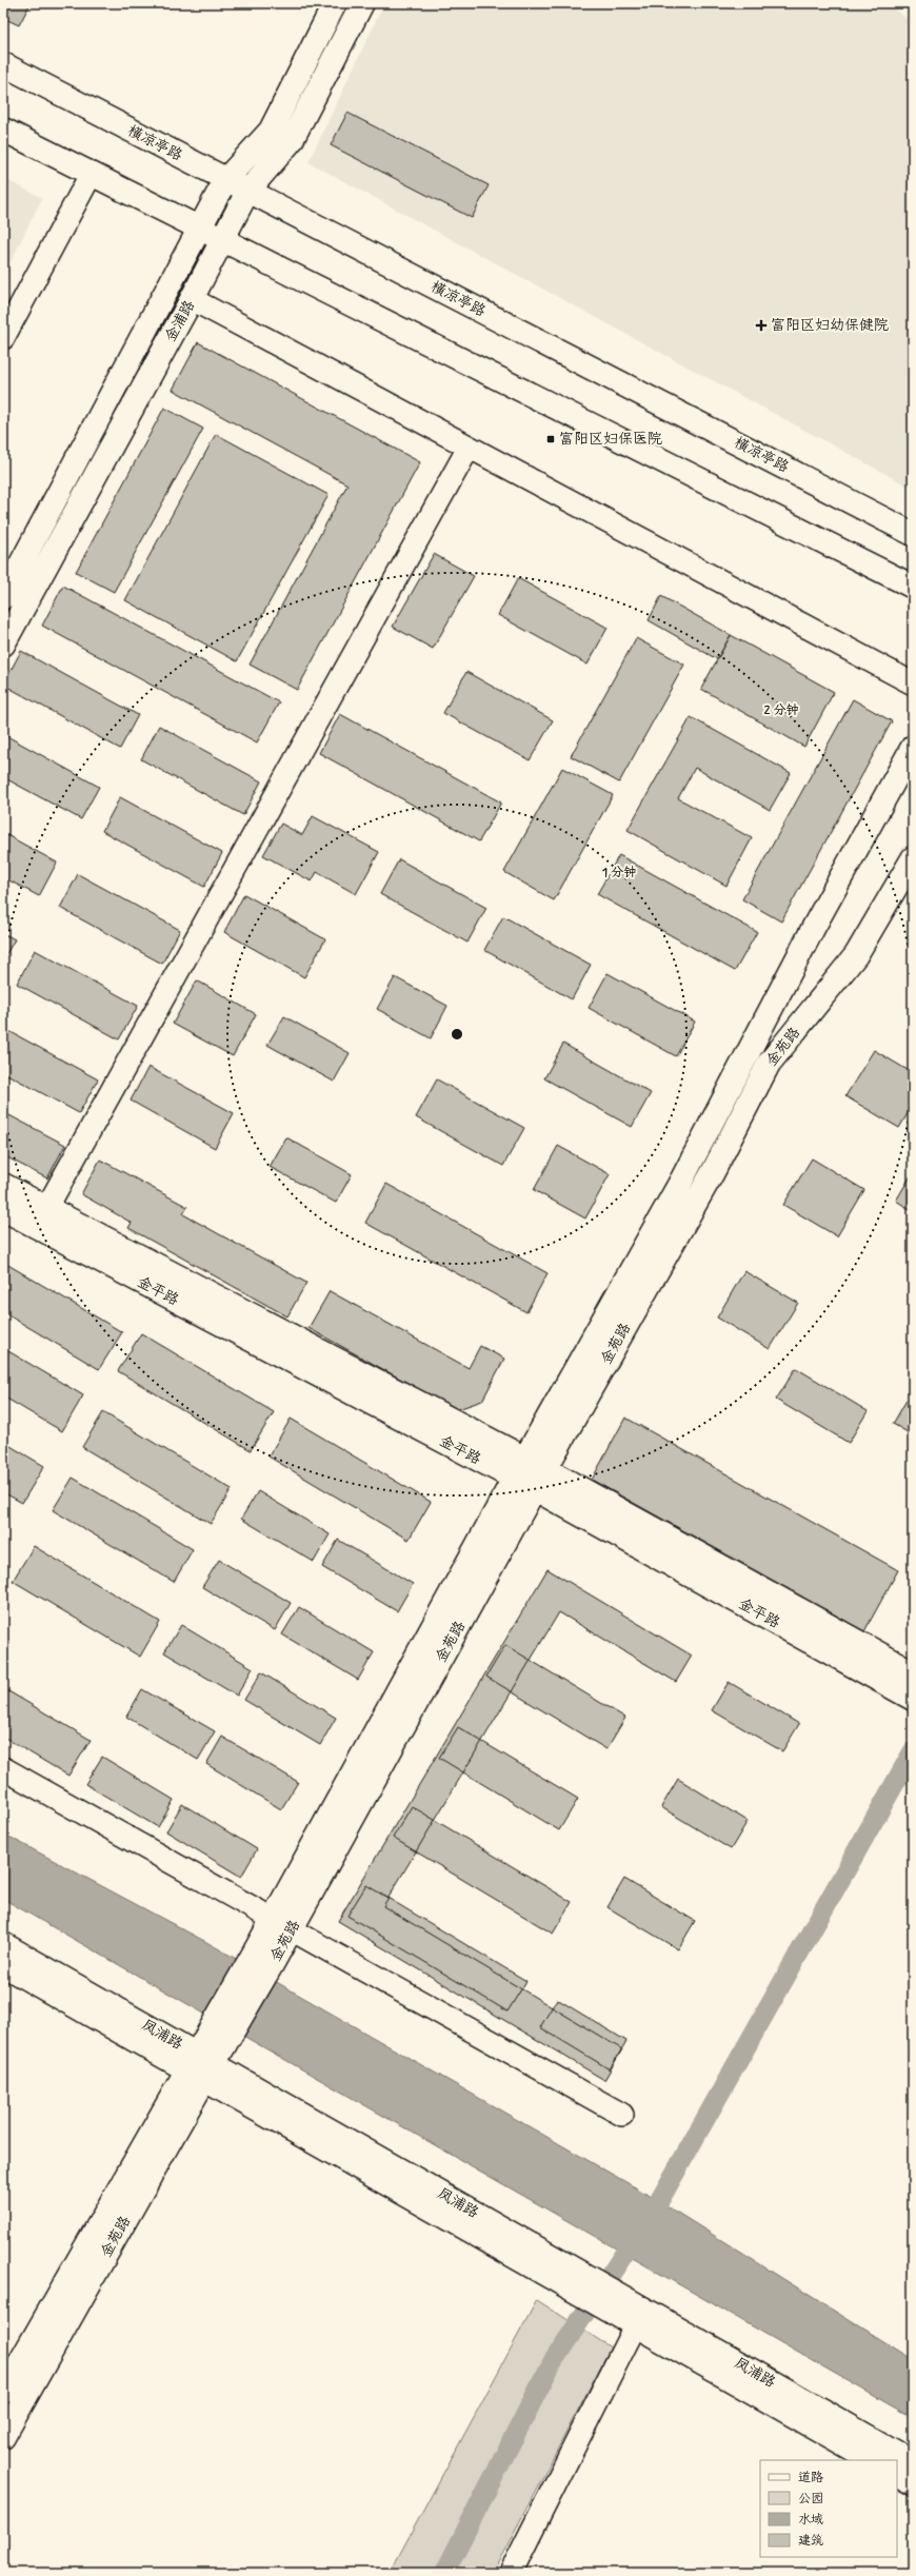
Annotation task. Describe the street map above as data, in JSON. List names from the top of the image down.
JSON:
{
  "streets": {
    "street": [
      "横凉亭路",
      "金浦路",
      "金苑路",
      "金平路",
      "凤浦路"
    ]
  },
  "crossings": [
    ["横凉亭路", "金浦路"],
    ["金苑路", "金平路"],
    ["金苑路", "凤浦路"]
  ],
  "places": {
    "health": ["富阳区妇幼保健院"],
    "transit": ["富阳区妇保医院"]
  },
  "legend": [
    "道路",
    "公园",
    "水域",
    "建筑"
  ],
  "rings": ["2 分钟", "1 分钟"]
}
